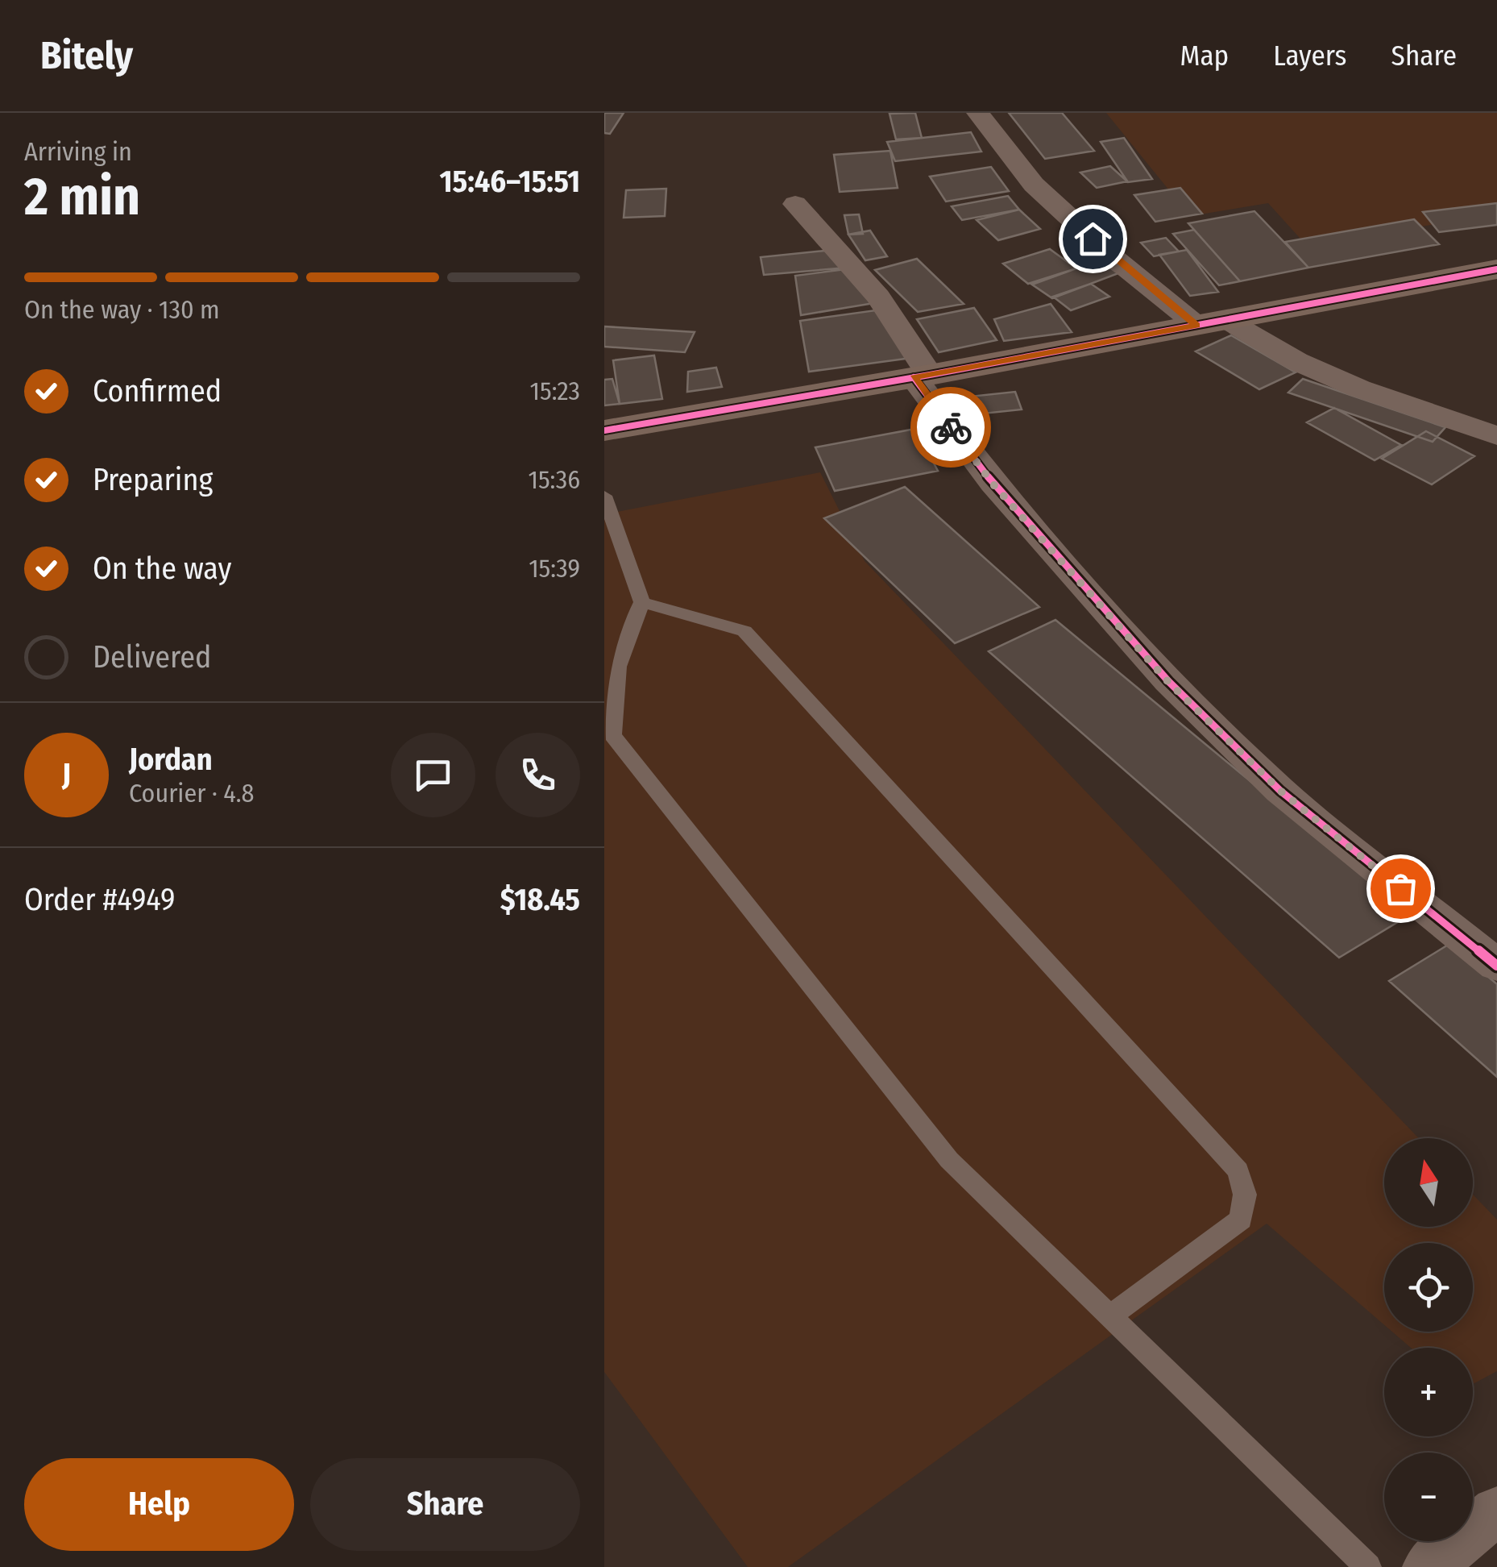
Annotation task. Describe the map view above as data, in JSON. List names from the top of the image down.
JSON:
{
  "north": "top",
  "page": {
    "header": "Bitely",
    "nav": ["Map", "Layers", "Share"],
    "heading": ["2 min", "Arriving in", "15:46–15:51"],
    "panel": [
      "Jordan",
      "Courier · 4.8",
      "Order #4949",
      "$18.45"
    ],
    "bar": "On the way · 130 m",
    "list": [
      ["Confirmed", "15:23"],
      ["Preparing", "15:36"],
      ["On the way", "15:39"],
      "Delivered"
    ],
    "round": "J",
    "map_buttons": ["+", "−"],
    "buttons": ["Help", "Share"]
  }
}
